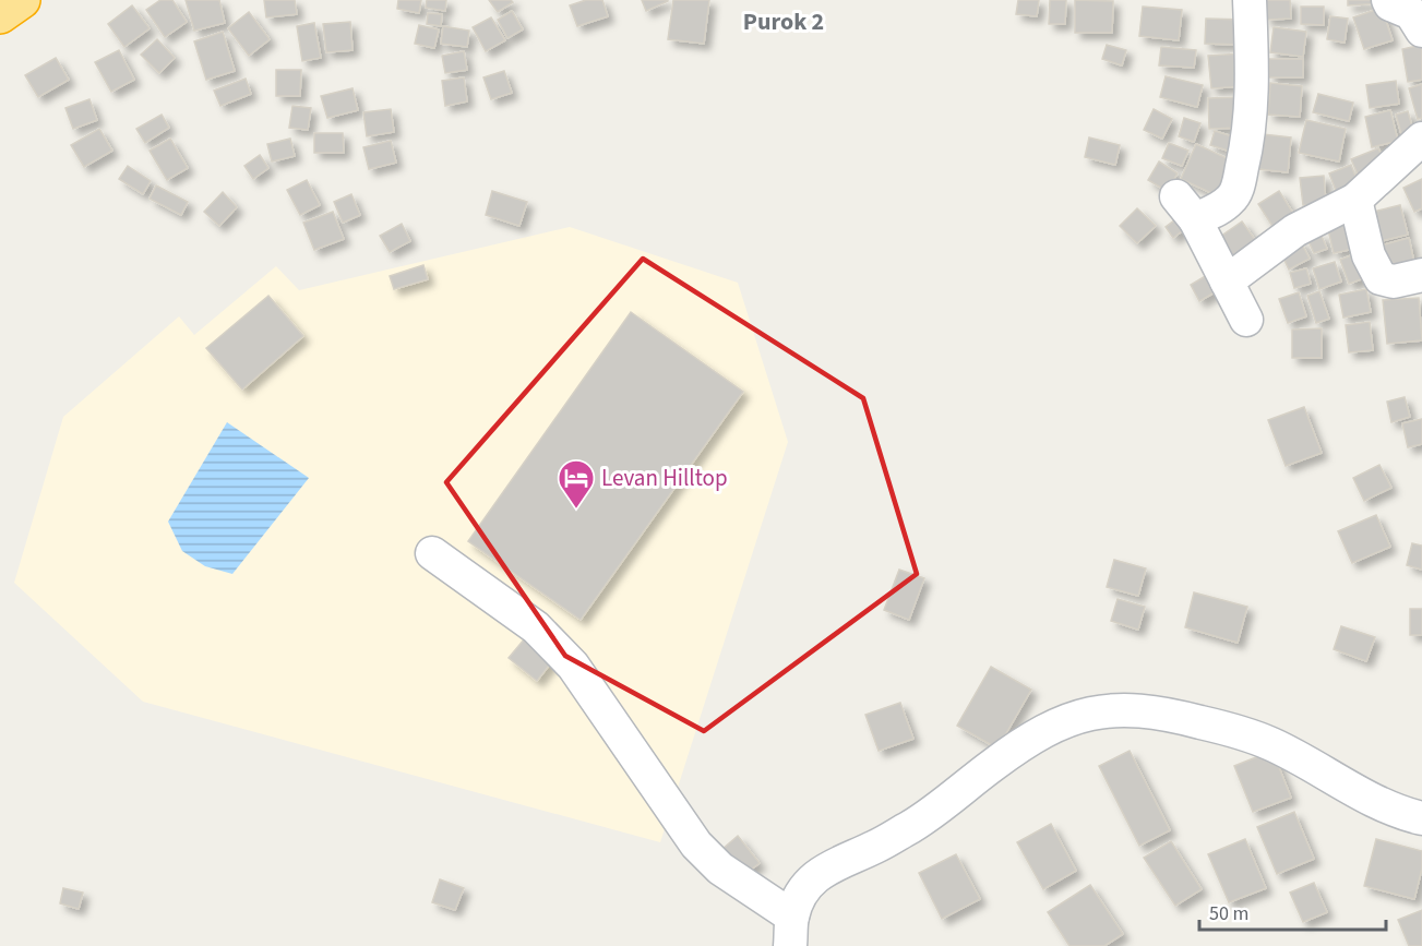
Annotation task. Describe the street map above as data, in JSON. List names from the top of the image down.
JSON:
{
  "districts": ["Purok 2"],
  "places": {
    "hotel": ["Levan Hilltop"]
  },
  "scale_bar": "50 m"
}
